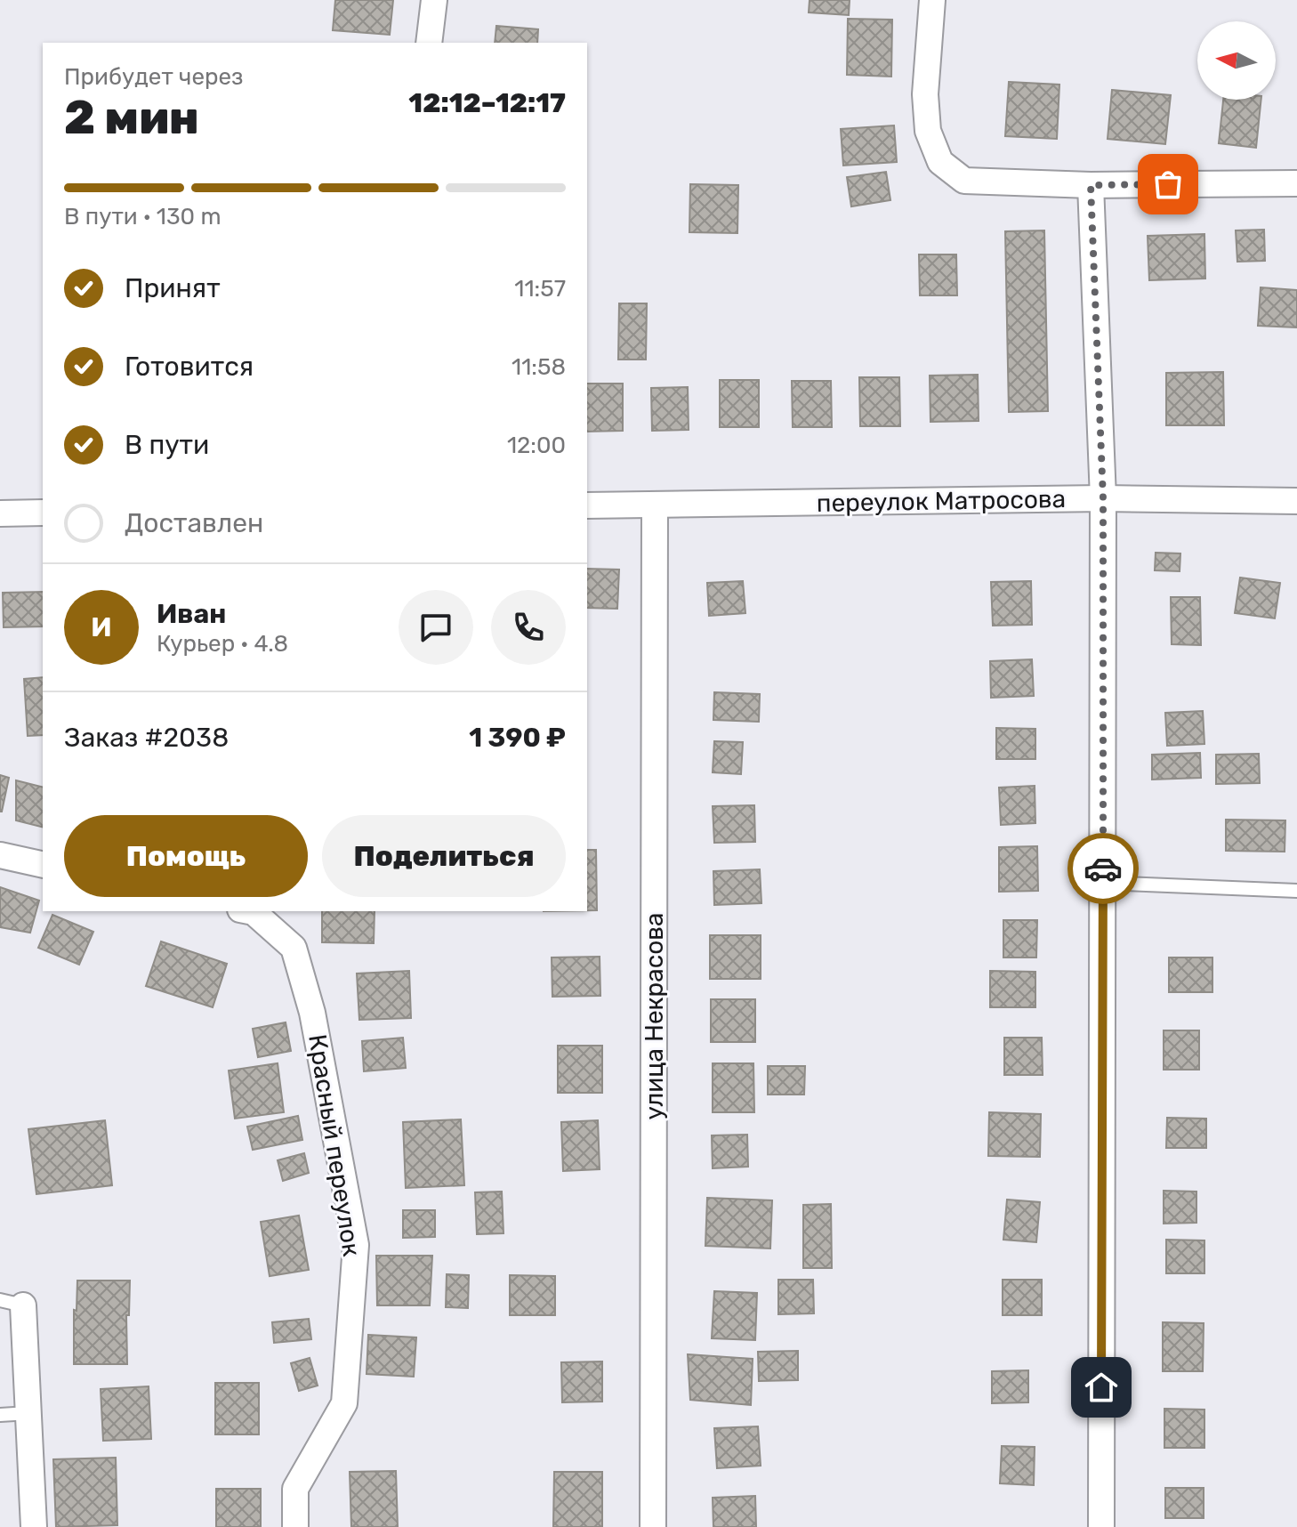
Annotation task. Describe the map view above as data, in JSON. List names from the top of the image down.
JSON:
{
  "streets": {
    "street": ["переулок Матросова", "улица Некрасова", "Красный переулок"]
  },
  "crossings": [
    ["переулок Матросова", "улица Некрасова"]
  ],
  "north": "left",
  "page": {
    "heading": ["2 мин", "Прибудет через", "12:12–12:17"],
    "panel": [
      "Иван",
      "Курьер · 4.8",
      "Заказ #2038",
      "1 390 ₽"
    ],
    "bar": "В пути · 130 m",
    "list": [
      ["Принят", "11:57"],
      ["Готовится", "11:58"],
      ["В пути", "12:00"],
      "Доставлен"
    ],
    "round": "И",
    "buttons": ["Помощь", "Поделиться"]
  }
}
